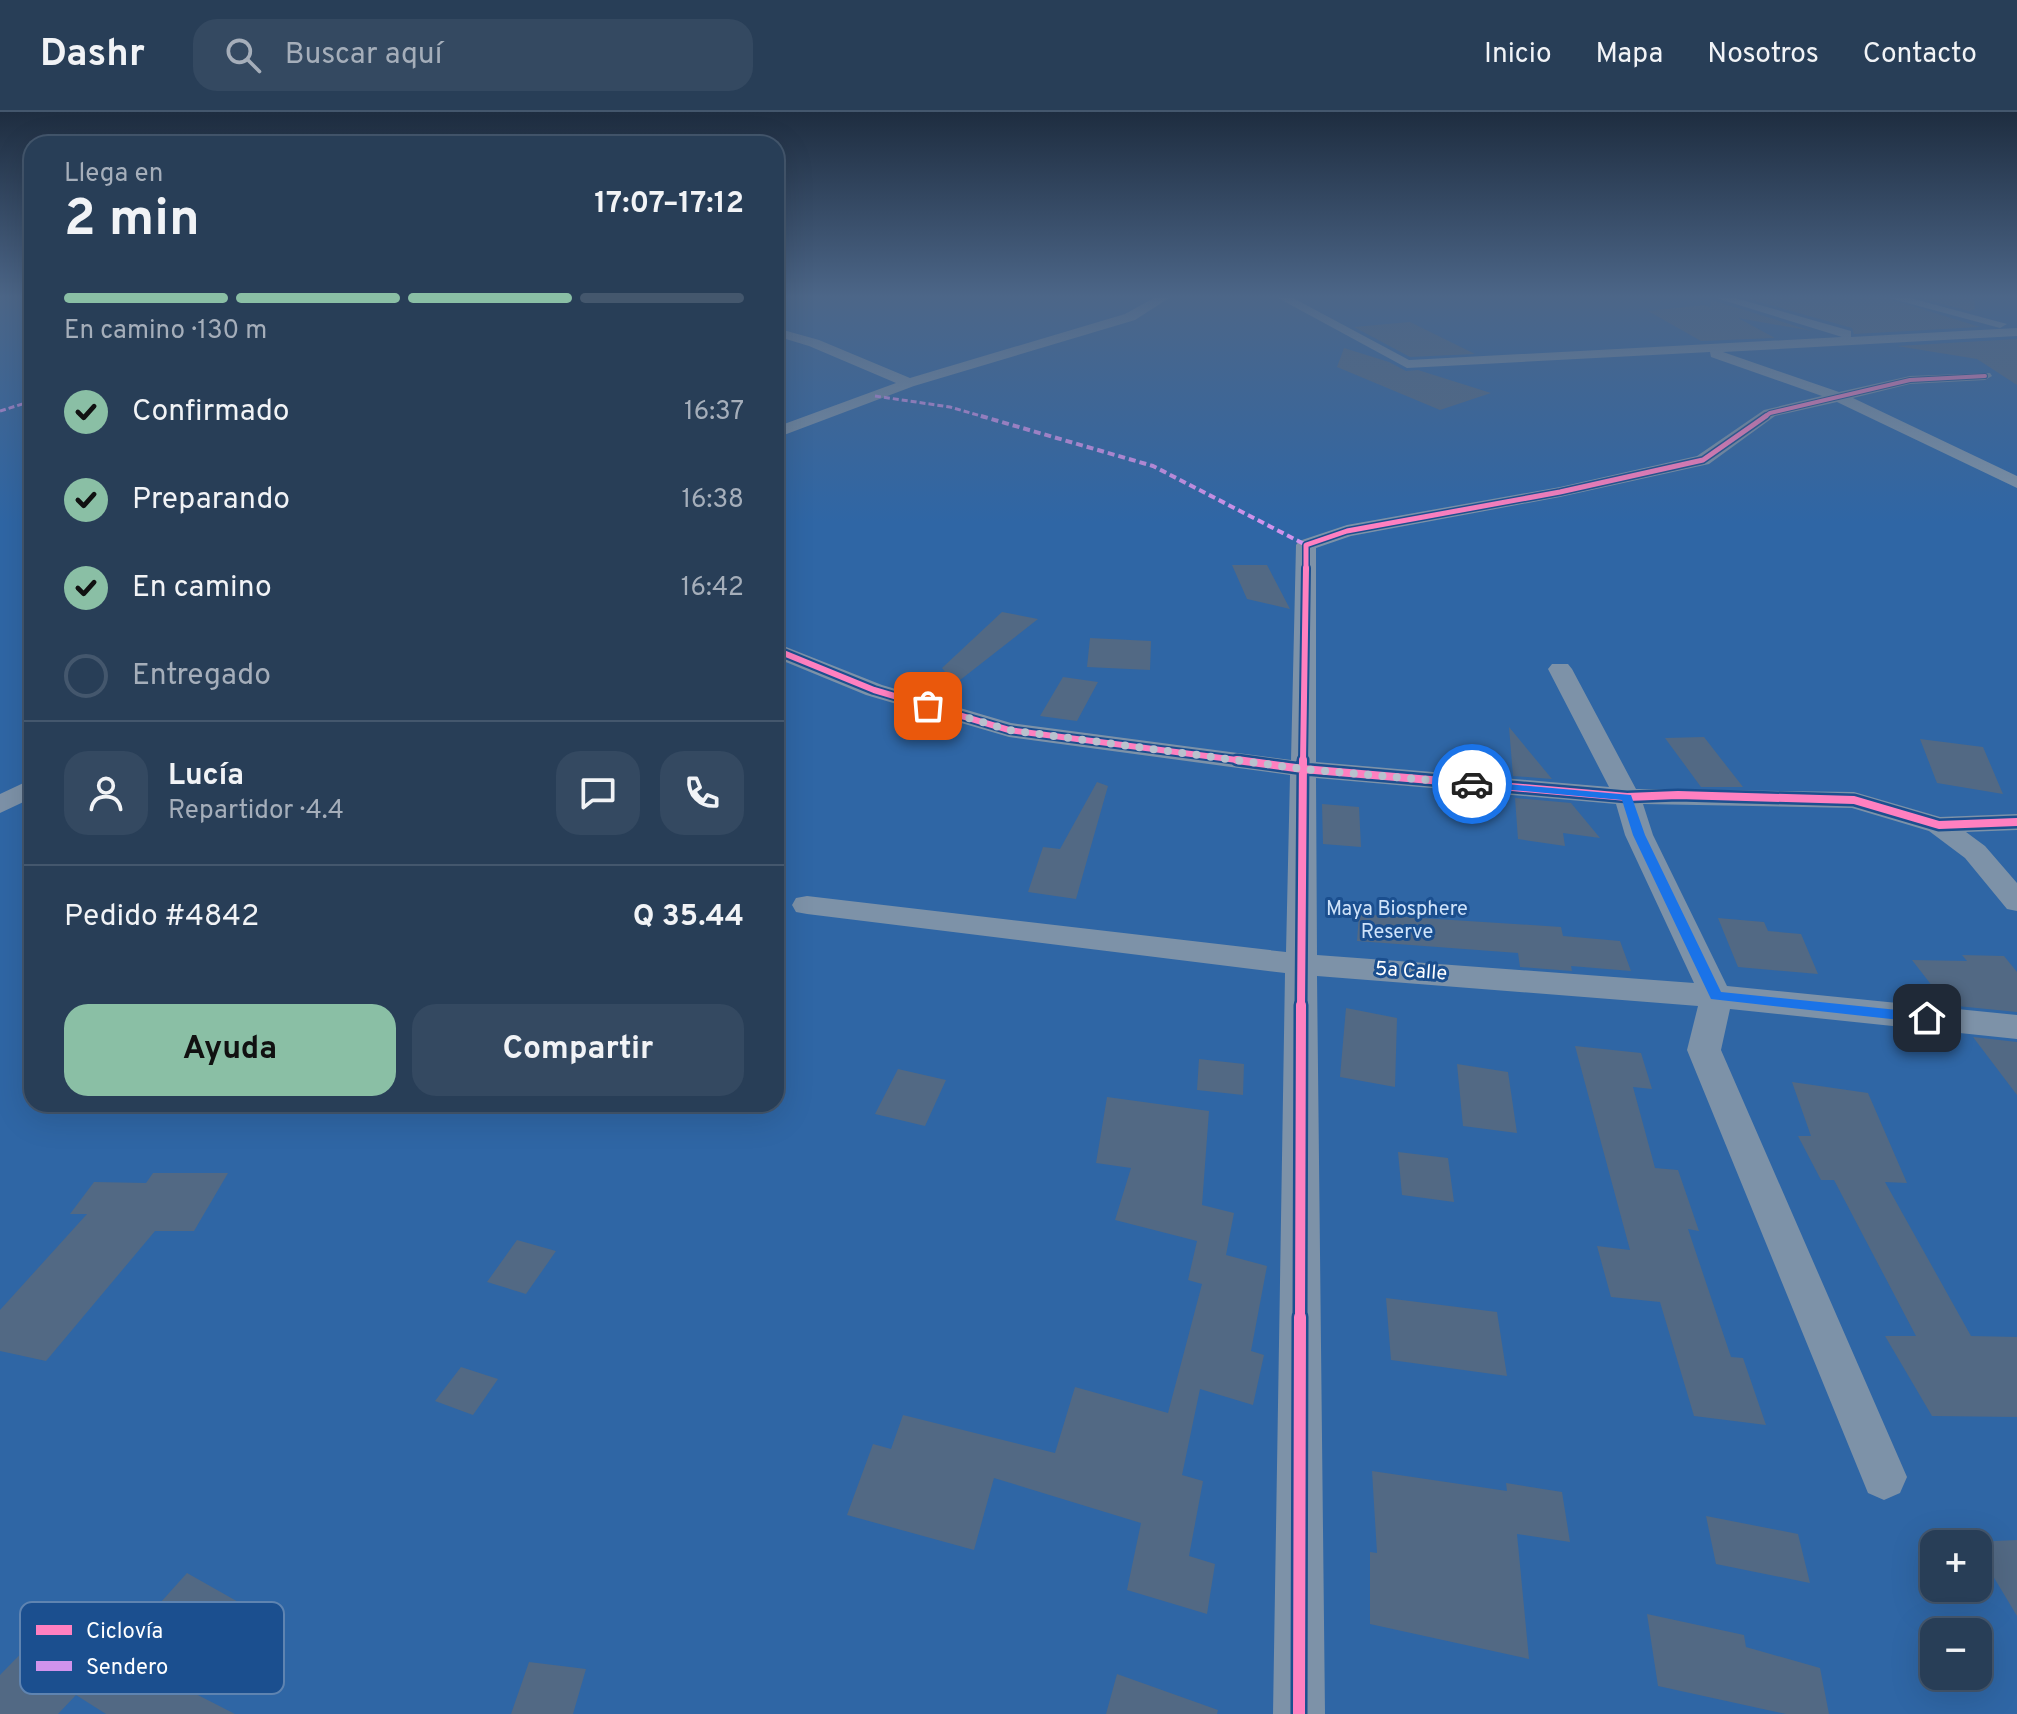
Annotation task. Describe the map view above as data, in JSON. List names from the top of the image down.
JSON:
{
  "streets": {
    "street": ["5a Calle"]
  },
  "parks": ["Maya Biosphere Reserve"],
  "legend": ["Ciclovía", "Sendero"],
  "page": {
    "header": "Dashr",
    "search": "Buscar aquí",
    "nav": [
      "Inicio",
      "Mapa",
      "Nosotros",
      "Contacto"
    ],
    "heading": ["2 min", "Llega en", "17:07–17:12"],
    "panel": [
      "Lucía",
      "Repartidor · 4.4",
      "Pedido #4842",
      "Q 35.44"
    ],
    "bar": "En camino · 130 m",
    "list": [
      ["Confirmado", "16:37"],
      ["Preparando", "16:38"],
      ["En camino", "16:42"],
      "Entregado"
    ],
    "buttons": ["Ayuda", "Compartir"],
    "map_buttons": ["+", "−"]
  }
}
